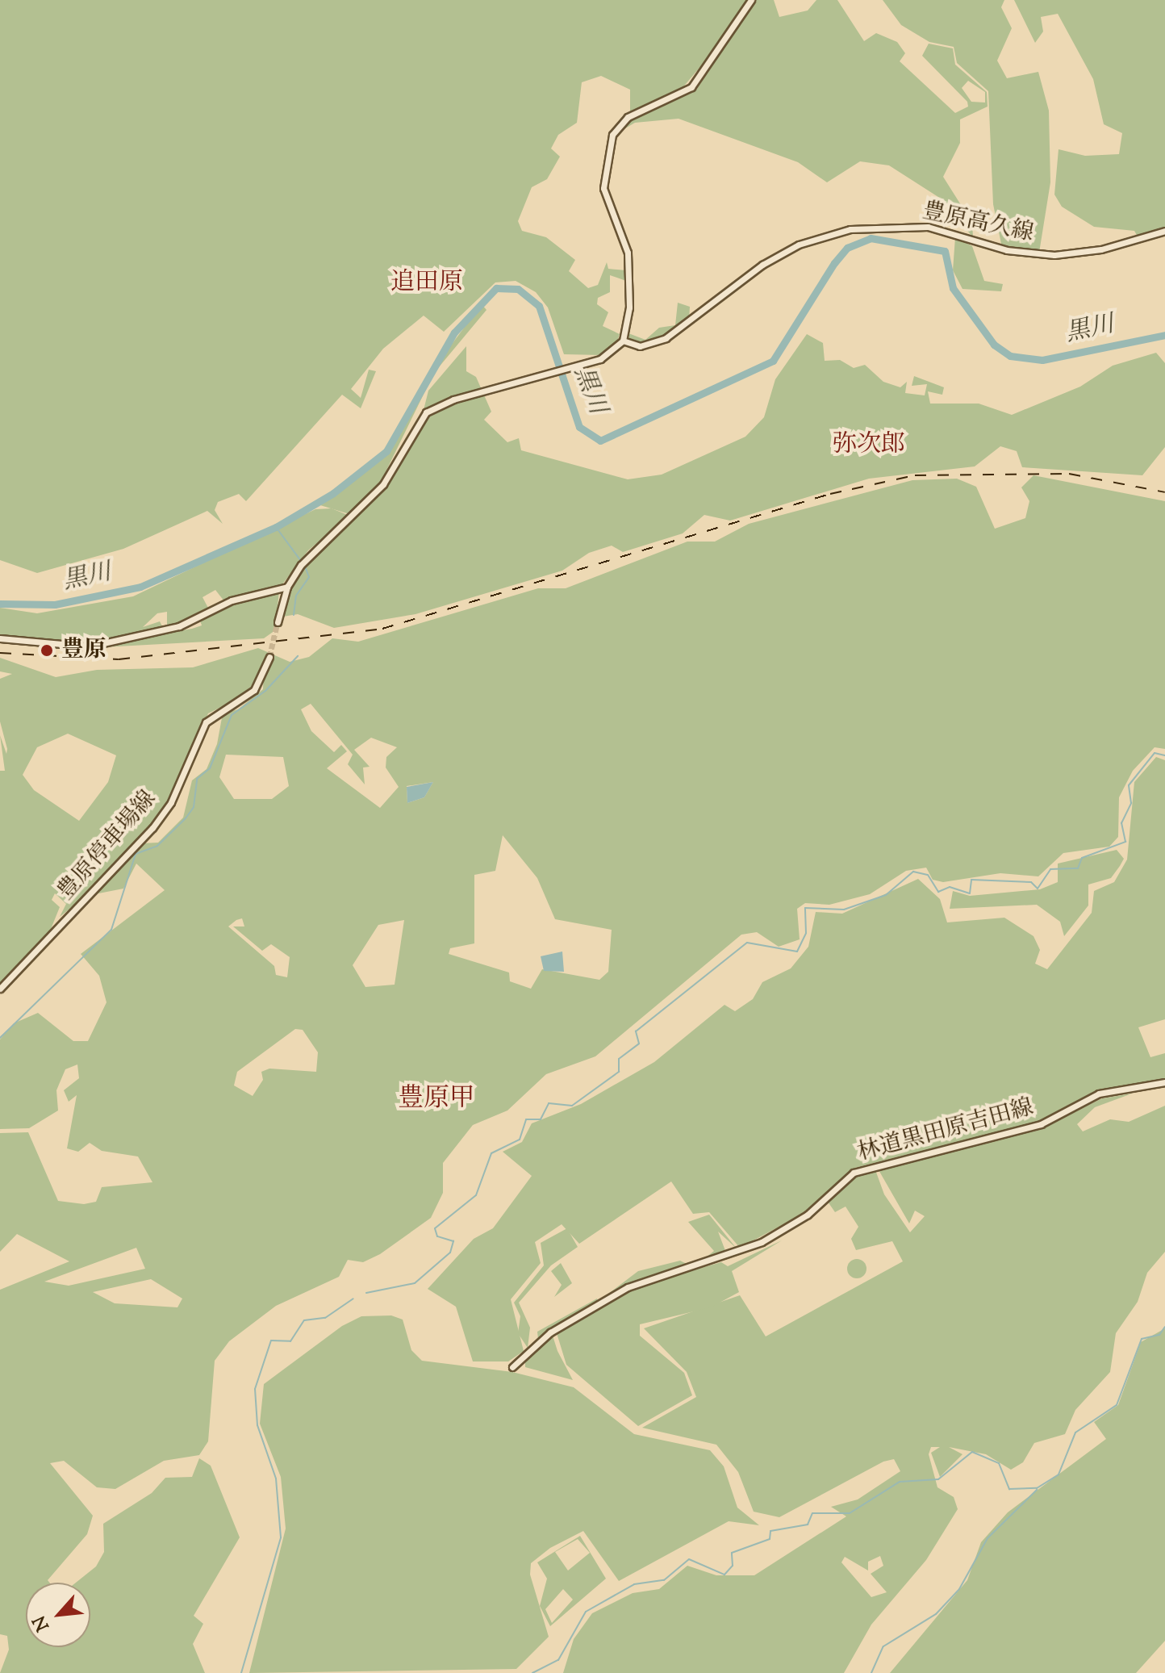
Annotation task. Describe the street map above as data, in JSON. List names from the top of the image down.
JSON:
{
  "streets": {
    "main road": ["豊原高久線", "豊原停車場線", "林道黒田原吉田線"]
  },
  "districts": ["追田原", "弥次郎", "豊原甲"],
  "water": ["黒川"],
  "places": ["豊原"],
  "north": "bottom left"
}
